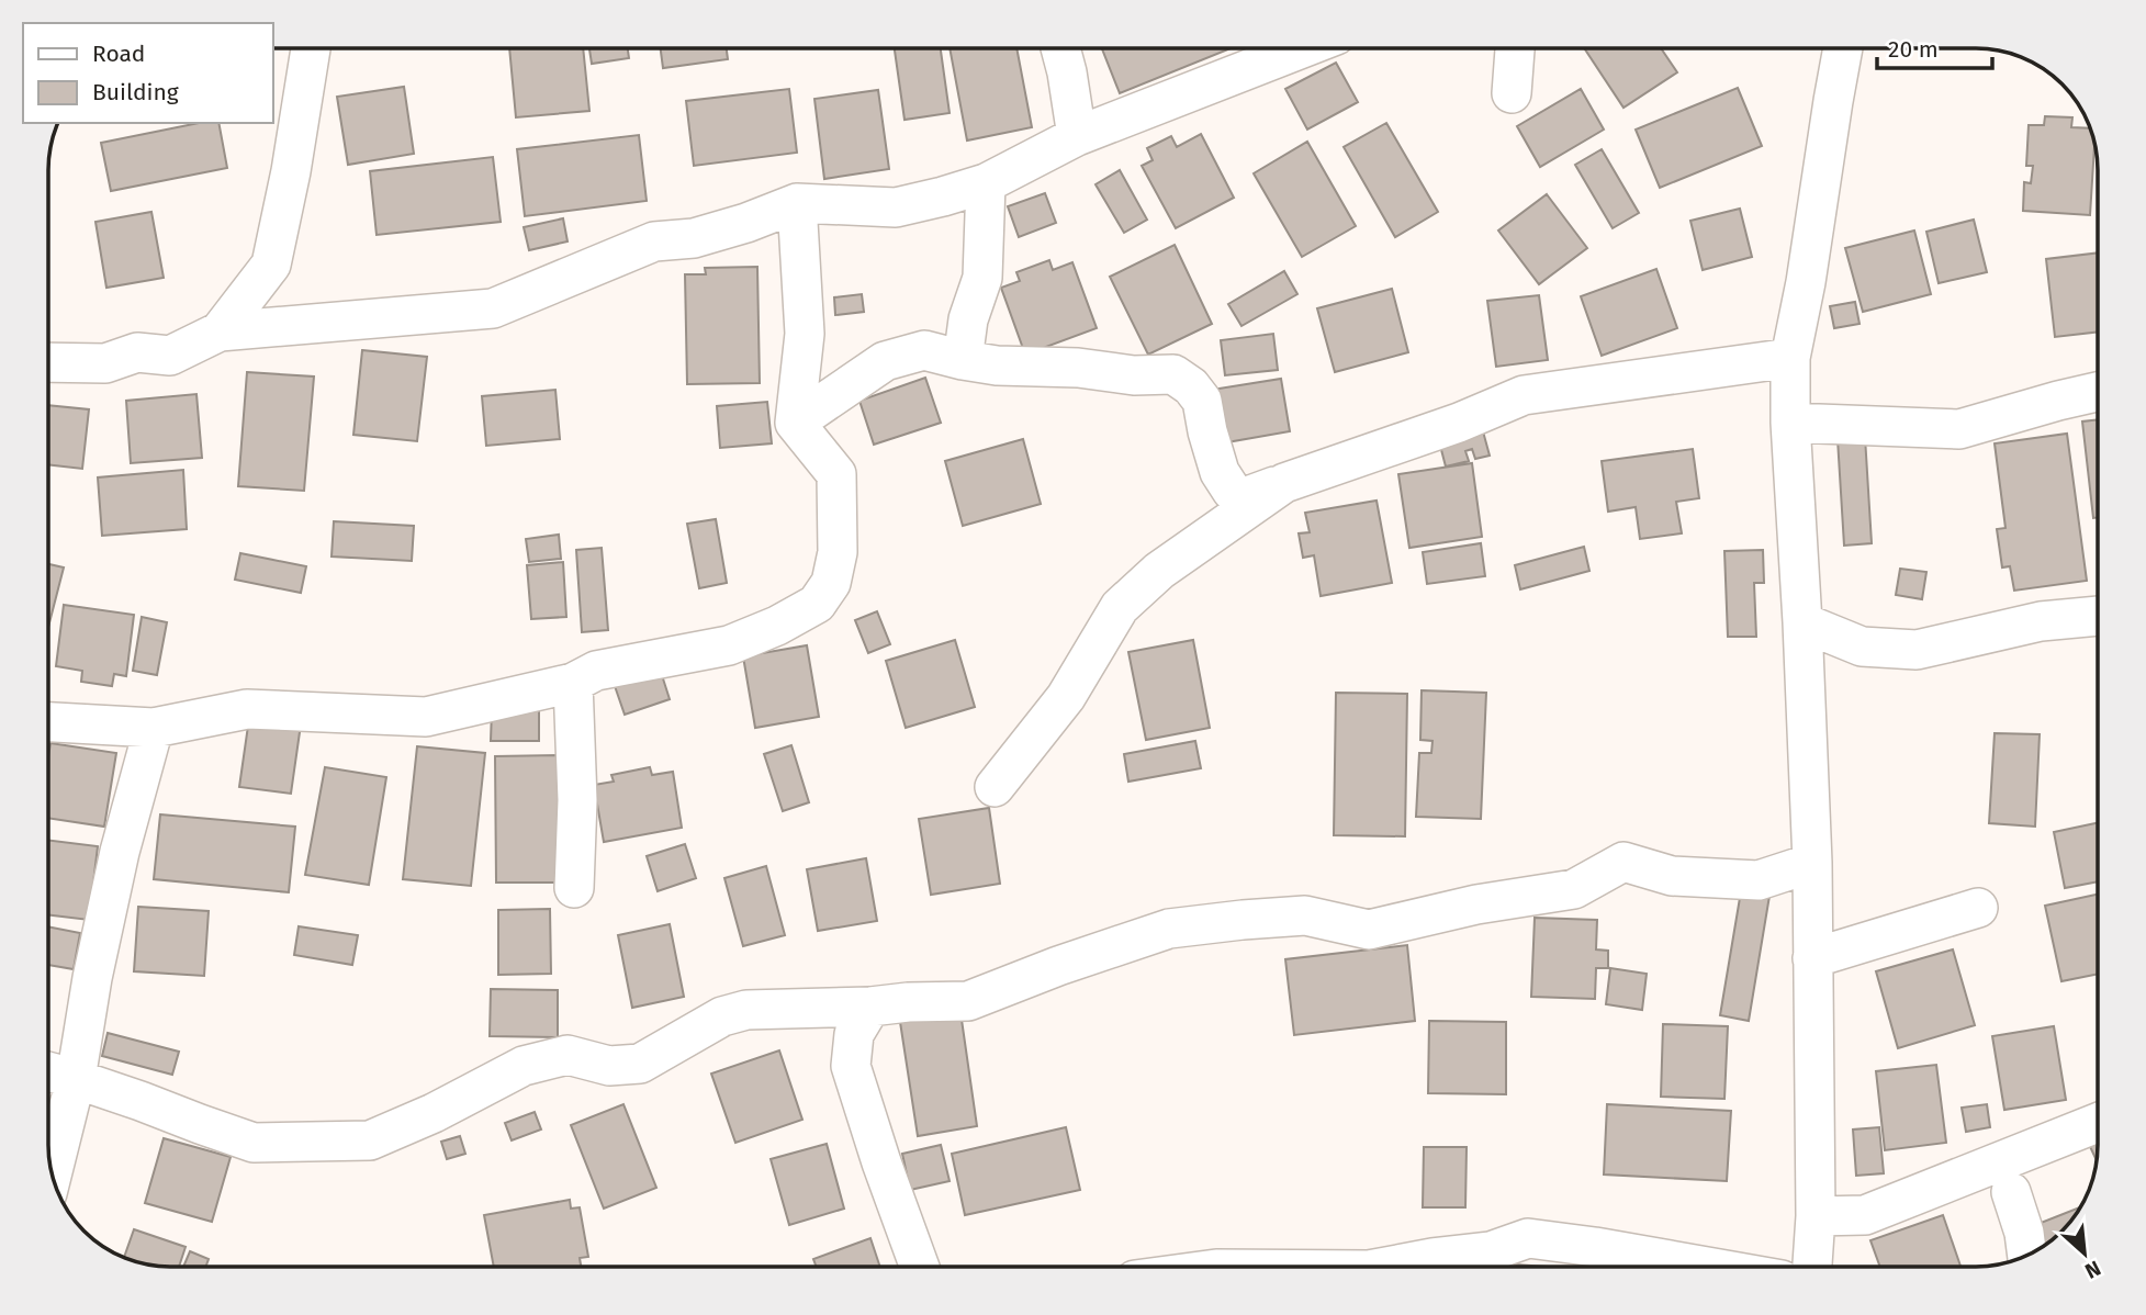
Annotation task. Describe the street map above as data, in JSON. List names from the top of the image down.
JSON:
{
  "legend": ["Road", "Building"],
  "scale_bar": "20 m",
  "north": "bottom right"
}
